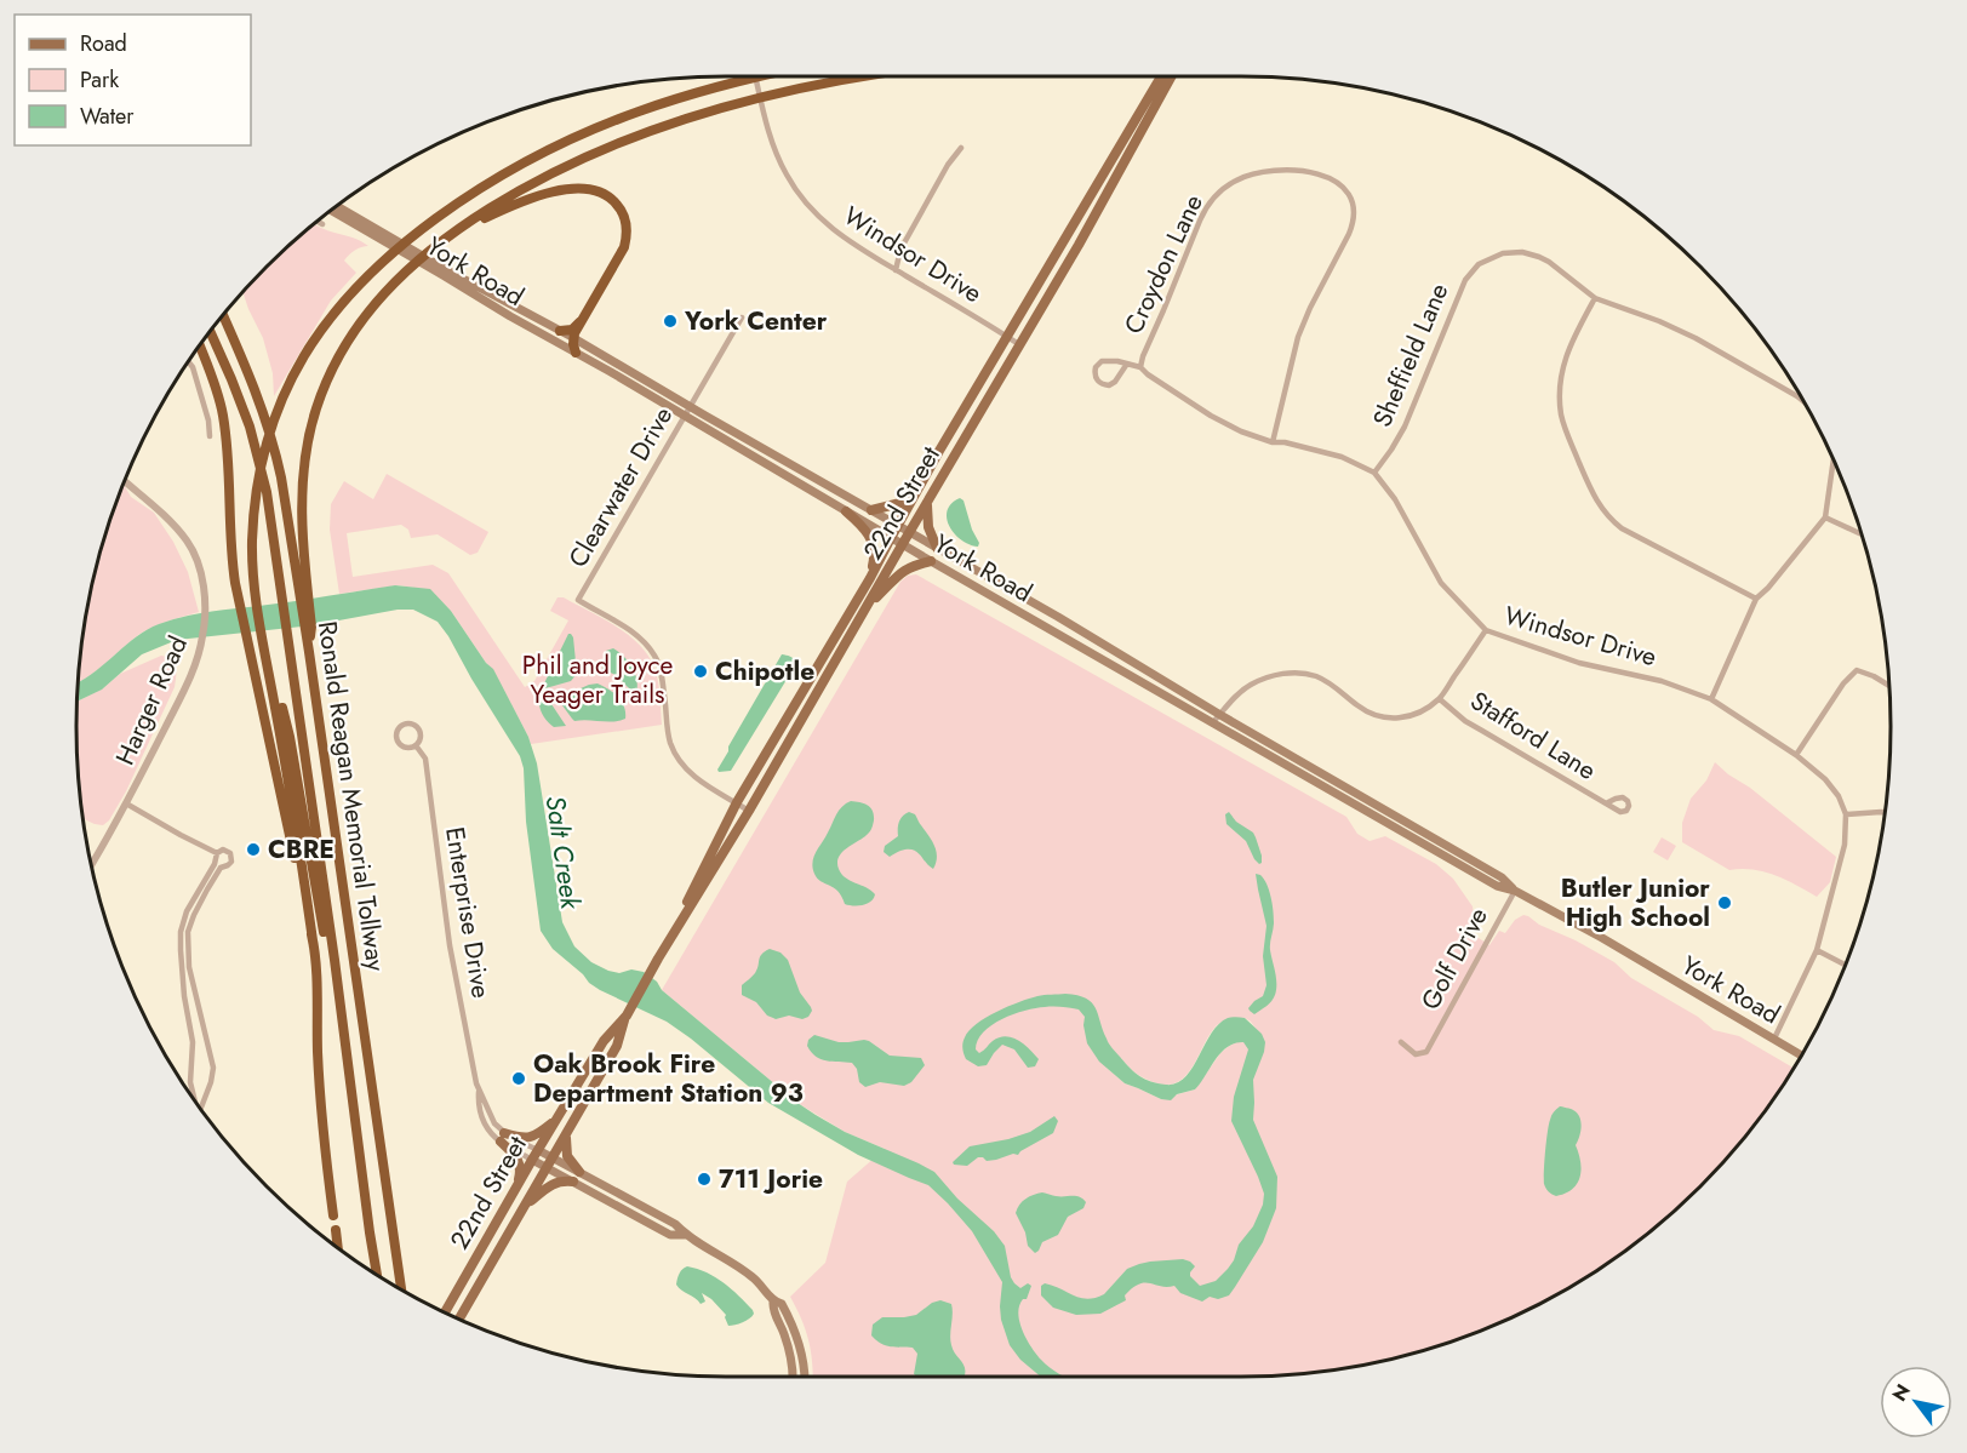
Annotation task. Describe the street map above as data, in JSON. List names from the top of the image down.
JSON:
{
  "streets": {
    "highway": ["Ronald Reagan Memorial Tollway"],
    "main road": ["York Road", "22nd Street"],
    "street": [
      "Windsor Drive",
      "Croydon Lane",
      "Sheffield Lane",
      "Clearwater Drive",
      "Harger Road",
      "Stafford Lane",
      "Enterprise Drive",
      "Golf Drive"
    ]
  },
  "crossings": [
    ["Windsor Drive", "Croydon Lane"],
    ["Windsor Drive", "Sheffield Lane"],
    ["Windsor Drive", "22nd Street"],
    ["York Road", "Clearwater Drive"],
    ["York Road", "22nd Street"],
    ["York Road", "Golf Drive"],
    ["Clearwater Drive", "22nd Street"],
    ["22nd Street", "Enterprise Drive"]
  ],
  "water": ["Salt Creek"],
  "parks": ["Phil and Joyce Yeager Trails"],
  "places": [
    "York Center",
    "Chipotle",
    "CBRE",
    "Butler Junior High School",
    "Oak Brook Fire Department Station 93",
    "711 Jorie"
  ],
  "legend": ["Road", "Park", "Water"],
  "north": "top left"
}
